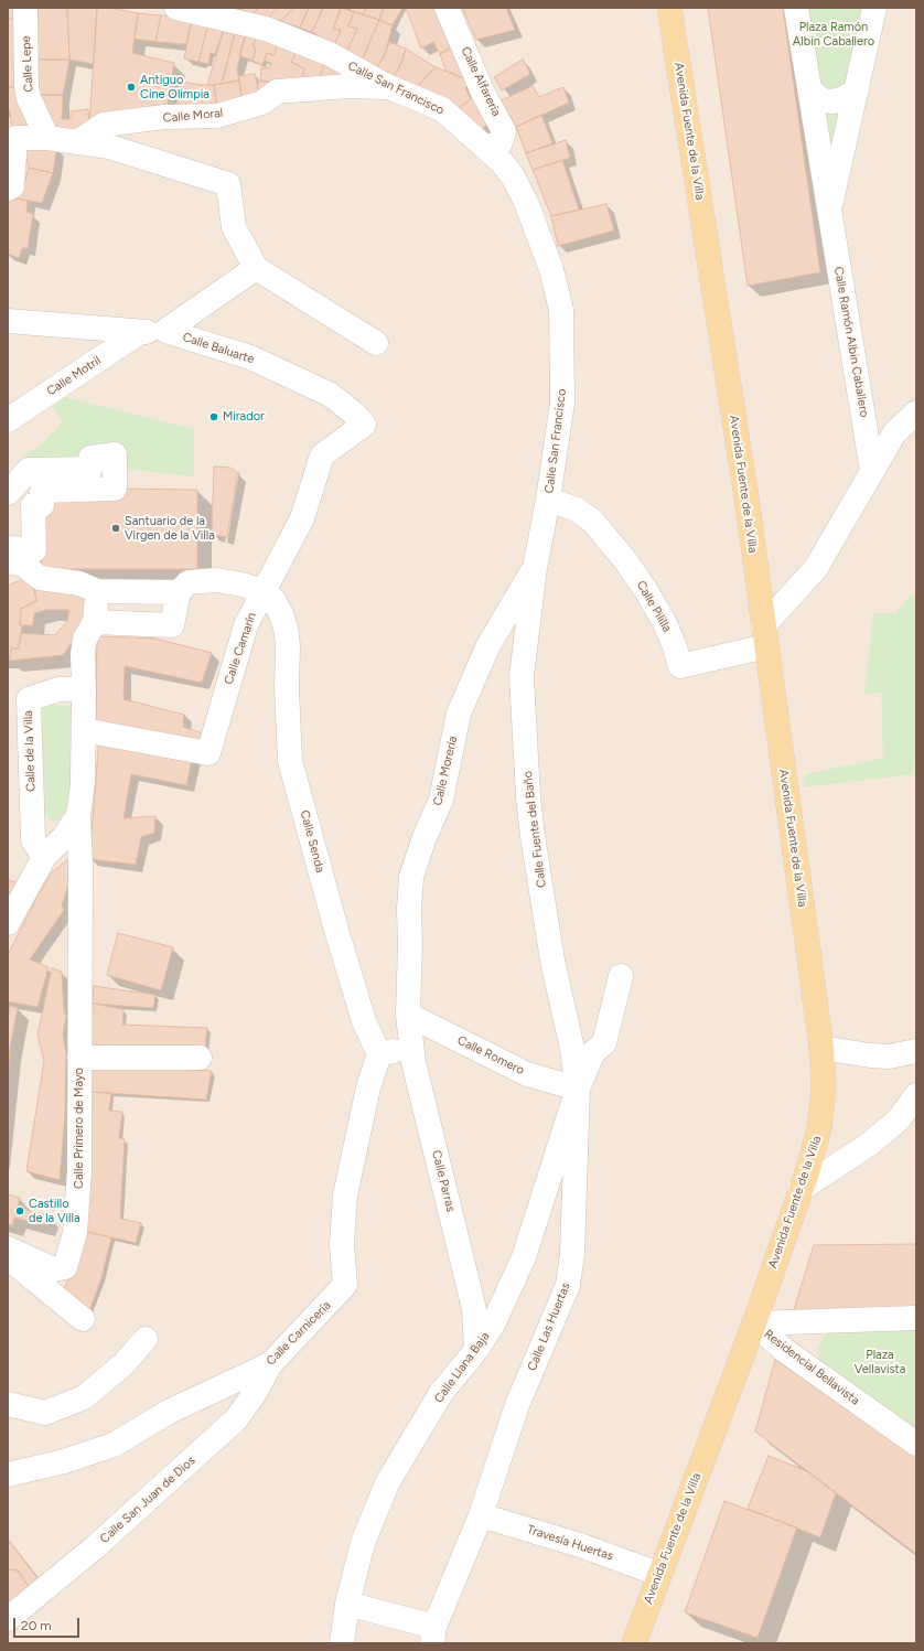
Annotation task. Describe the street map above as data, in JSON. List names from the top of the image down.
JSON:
{
  "streets": {
    "main road": ["Avenida Fuente de la Villa"],
    "street": [
      "Calle Lepe",
      "Calle Alfareria",
      "Calle San Francisco",
      "Calle Moral",
      "Calle Ramón Albin Caballero",
      "Calle Baluarte",
      "Calle Motril",
      "Calle Pililla",
      "Calle Camarín",
      "Calle de la Villa",
      "Calle Morería",
      "Calle Fuente del Baño",
      "Calle Senda",
      "Calle Romero",
      "Calle Primero de Mayo",
      "Calle Parras",
      "Calle Las Huertas",
      "Calle Carnicería",
      "Calle Llana Baja",
      "Residencial Bellavista",
      "Calle San Juan de Dios",
      "Travesía Huertas"
    ]
  },
  "crossings": [
    ["Calle Alfareria", "Calle San Francisco"],
    ["Calle San Francisco", "Calle Moral"],
    ["Calle San Francisco", "Calle Pililla"],
    ["Calle San Francisco", "Calle Morería"],
    ["Calle San Francisco", "Calle Fuente del Baño"],
    ["Avenida Fuente de la Villa", "Calle Pililla"],
    ["Avenida Fuente de la Villa", "Residencial Bellavista"],
    ["Avenida Fuente de la Villa", "Travesía Huertas"],
    ["Calle Baluarte", "Calle Camarín"],
    ["Calle Camarín", "Calle Senda"],
    ["Calle Morería", "Calle Fuente del Baño"],
    ["Calle Morería", "Calle Romero"],
    ["Calle Morería", "Calle Parras"],
    ["Calle Fuente del Baño", "Calle Romero"],
    ["Calle Fuente del Baño", "Calle Las Huertas"],
    ["Calle Fuente del Baño", "Calle Llana Baja"],
    ["Calle Senda", "Calle Carnicería"],
    ["Calle Romero", "Calle Parras"],
    ["Calle Romero", "Calle Las Huertas"],
    ["Calle Romero", "Calle Llana Baja"],
    ["Calle Parras", "Calle Llana Baja"],
    ["Calle Las Huertas", "Calle Llana Baja"],
    ["Calle Las Huertas", "Travesía Huertas"],
    ["Calle Carnicería", "Calle San Juan de Dios"]
  ],
  "parks": ["Plaza Ramón Albín Caballero", "Plaza Vellavista"],
  "places": [
    "Antiguo Cine Olimpia",
    "Mirador",
    "Santuario de la Virgen de la Villa",
    "Castillo de la Villa"
  ],
  "scale_bar": "20 m"
}
